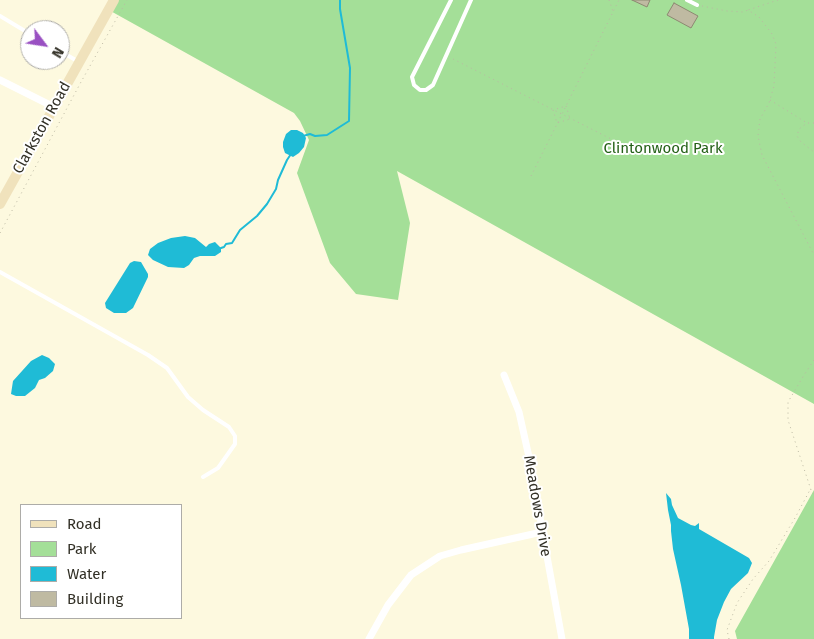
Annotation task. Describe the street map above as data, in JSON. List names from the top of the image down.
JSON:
{
  "streets": {
    "street": ["Clarkston Road", "Meadows Drive"]
  },
  "parks": ["Clintonwood Park"],
  "legend": [
    "Road",
    "Park",
    "Water",
    "Building"
  ],
  "north": "bottom right"
}
